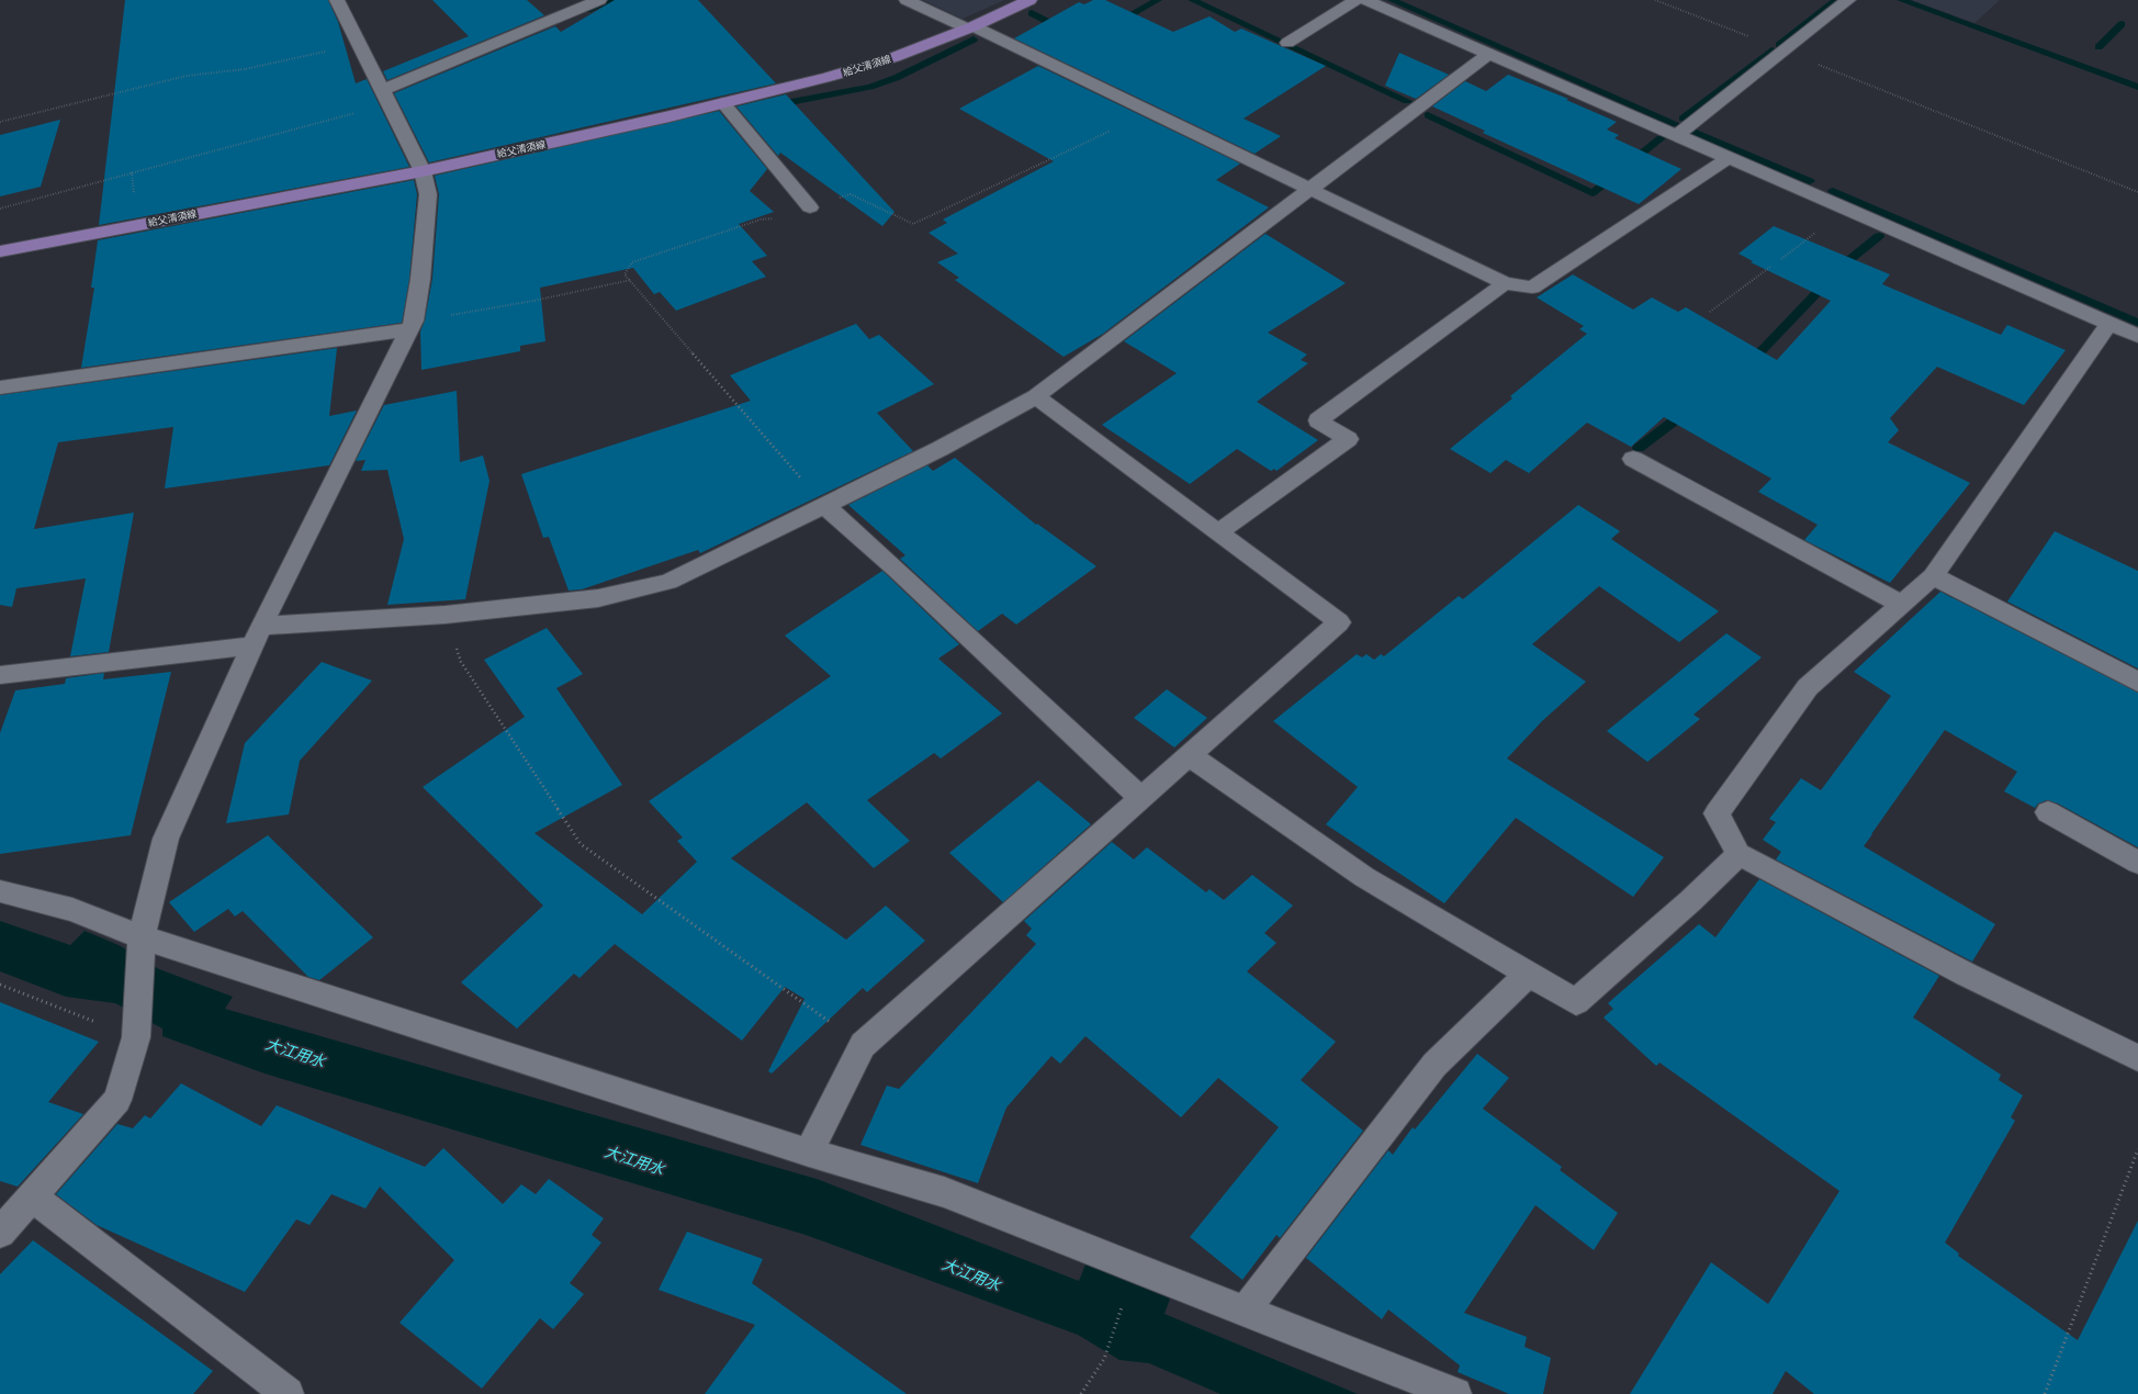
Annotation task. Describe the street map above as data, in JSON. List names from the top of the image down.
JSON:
{
  "streets": {
    "main road": ["給父清須線"]
  },
  "water": ["大江用水"]
}
